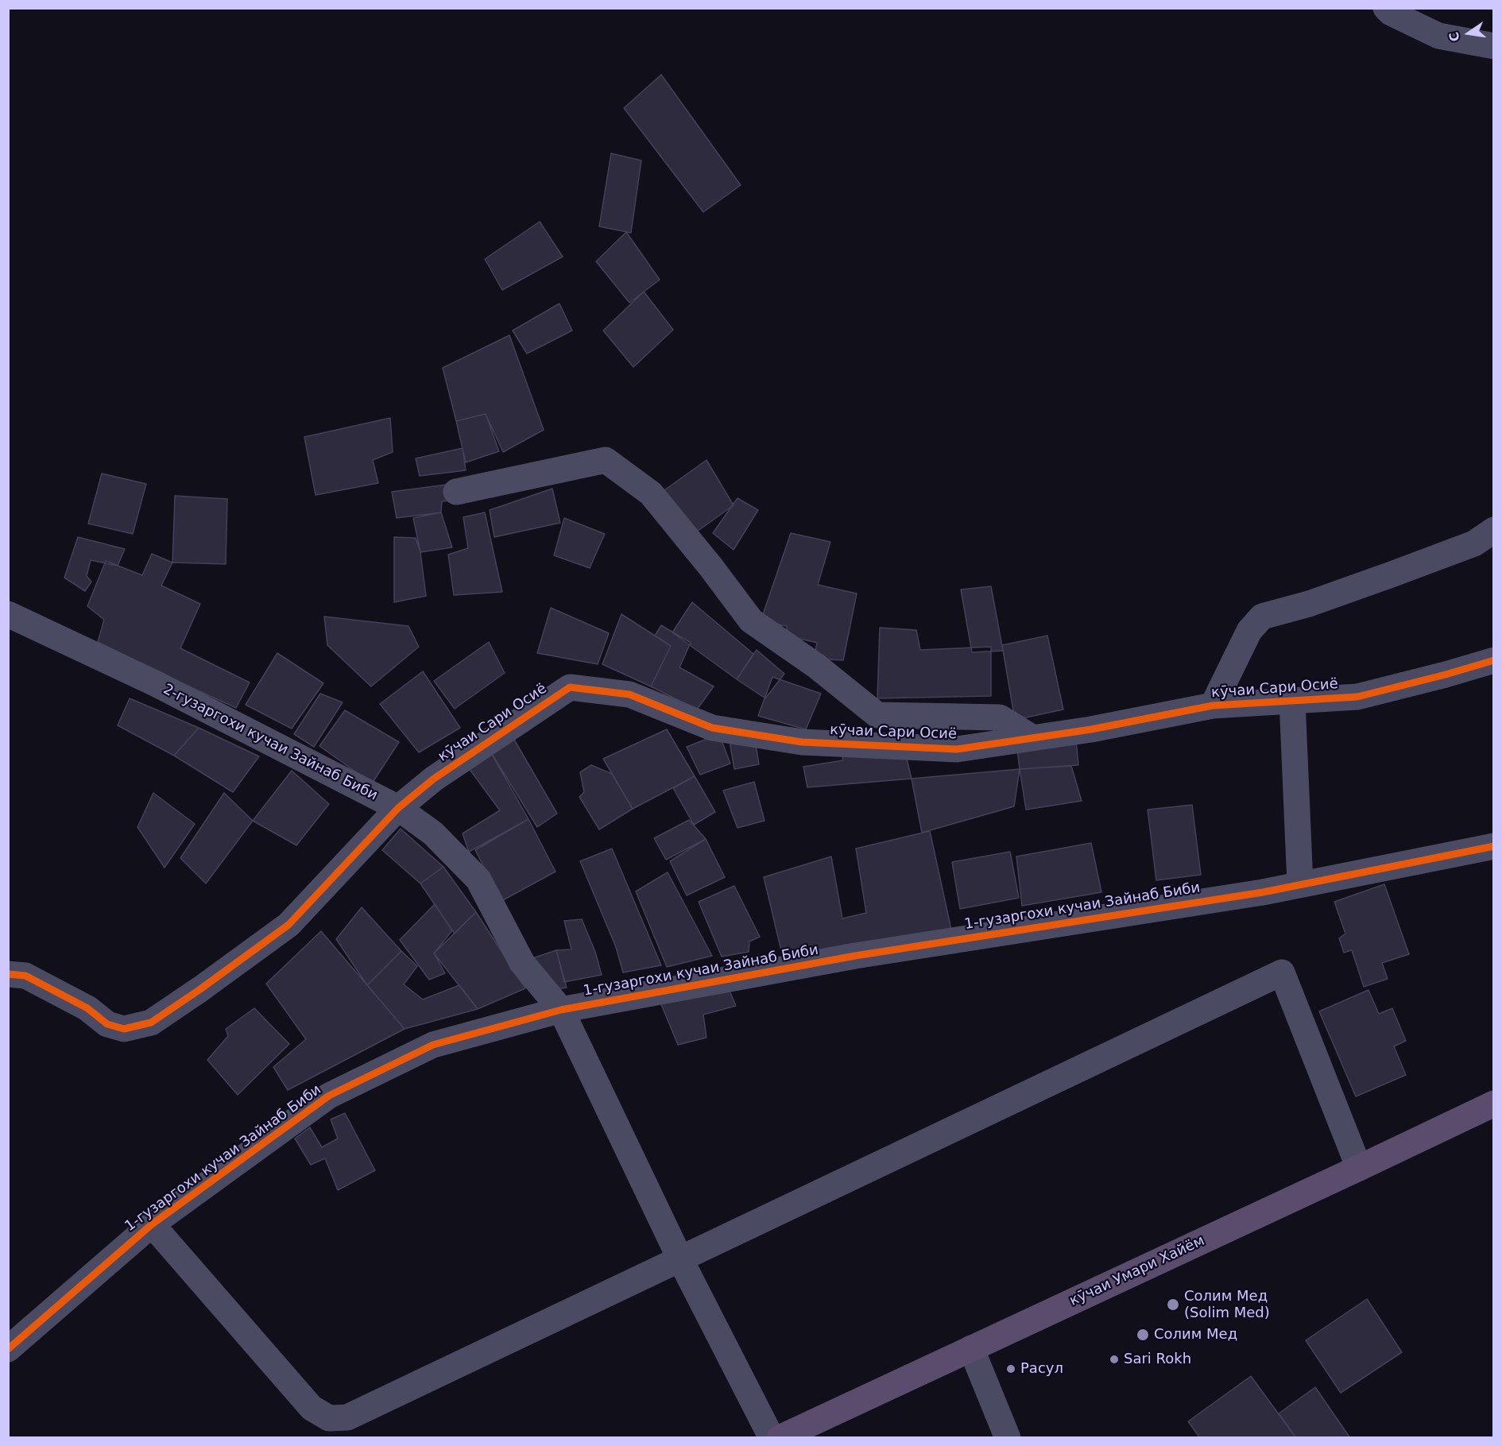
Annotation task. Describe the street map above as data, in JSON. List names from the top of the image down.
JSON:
{
  "streets": {
    "main road": ["кӯчаи Умари Хайём"],
    "street": ["кӯчаи Сари Осиё", "2-гузаргохи кучаи Зайнаб Биби", "1-гузаргохи кучаи Зайнаб Биби"]
  },
  "crossings": [
    ["кӯчаи Сари Осиё", "2-гузаргохи кучаи Зайнаб Биби"],
    ["2-гузаргохи кучаи Зайнаб Биби", "1-гузаргохи кучаи Зайнаб Биби"]
  ],
  "places": [
    "Солим Мед (Solim Med)",
    "Солим Мед",
    "Sari Rokh",
    "Расул"
  ],
  "north": "left"
}
